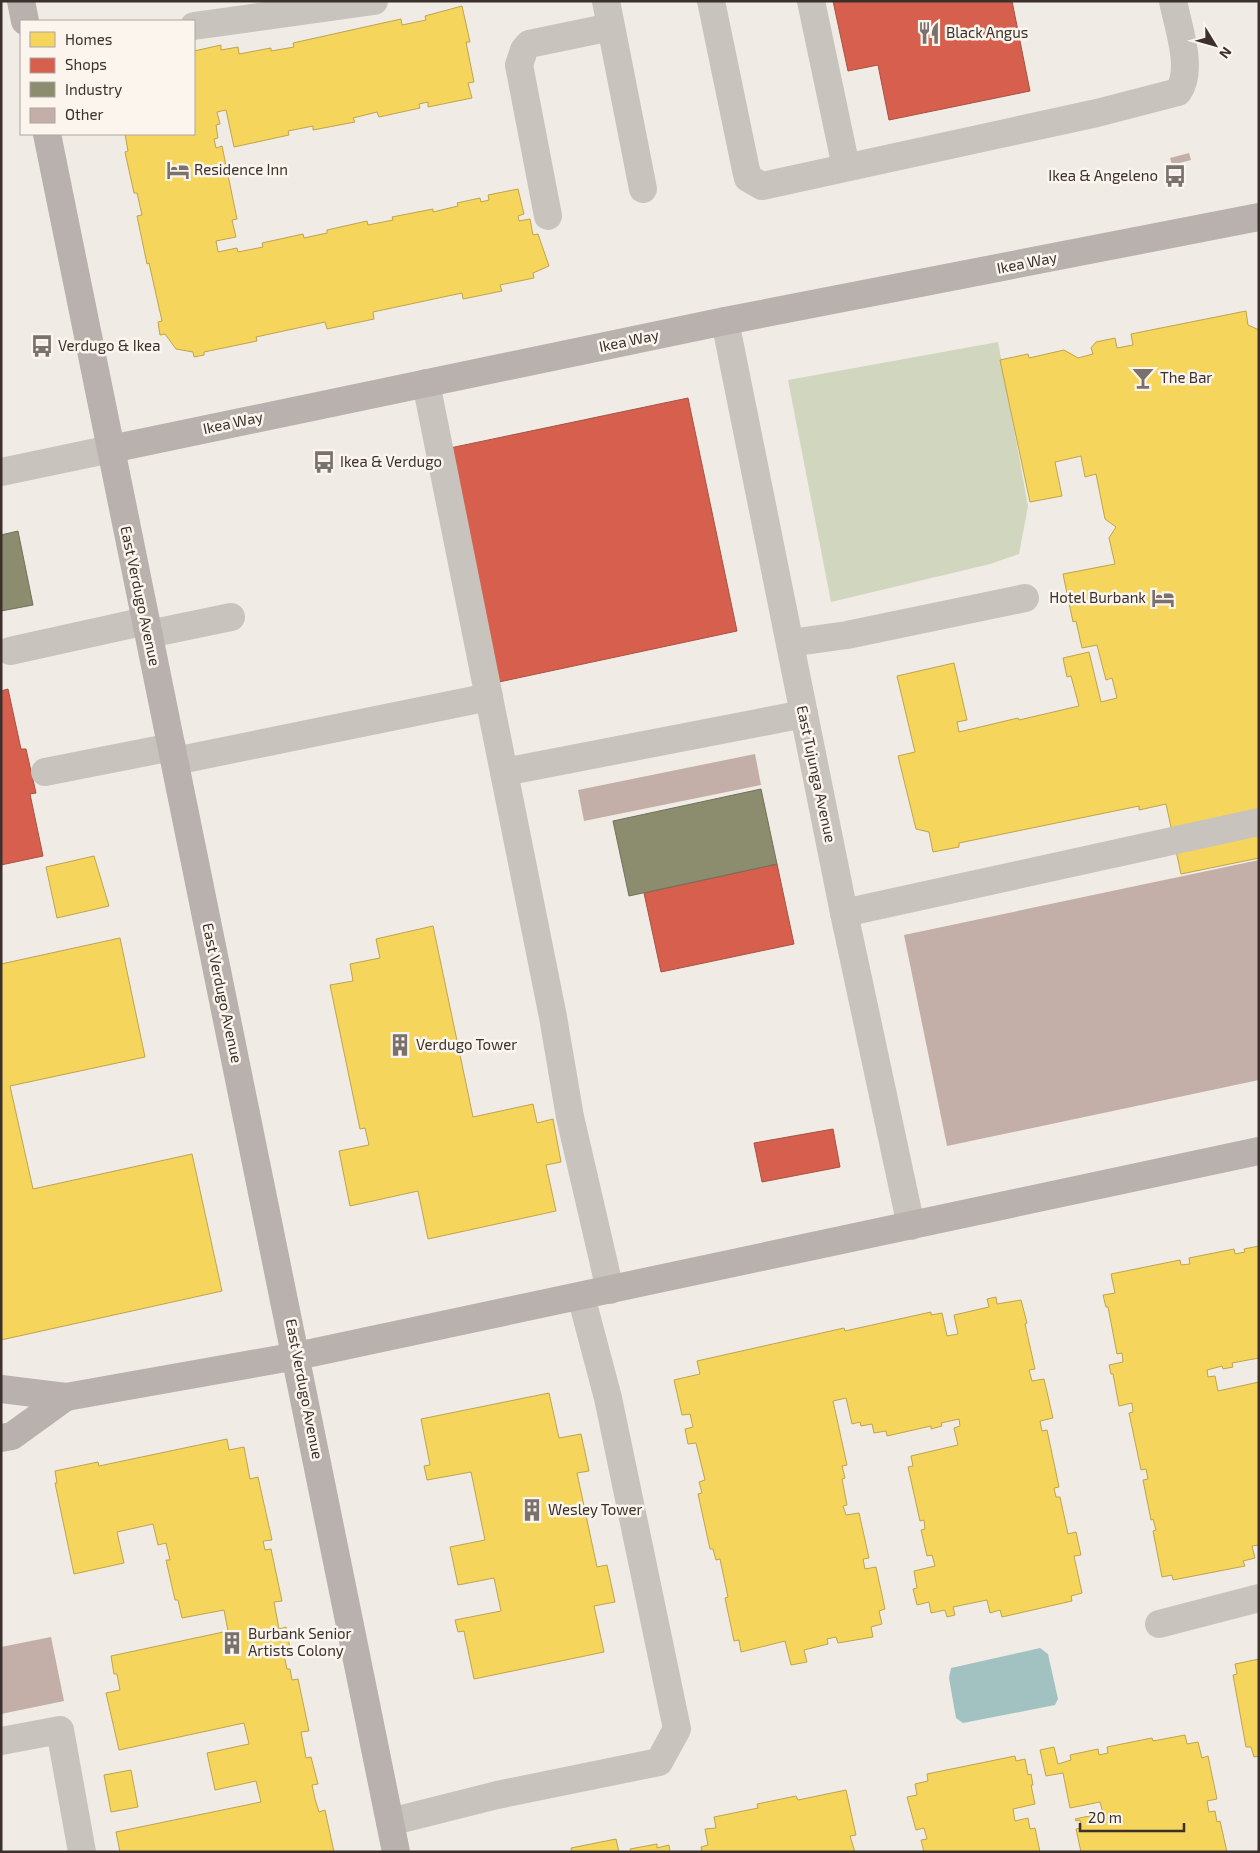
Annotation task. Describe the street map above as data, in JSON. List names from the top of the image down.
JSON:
{
  "streets": {
    "main road": ["Ikea Way", "East Verdugo Avenue"],
    "street": ["East Tujunga Avenue"]
  },
  "crossings": [
    ["Ikea Way", "East Verdugo Avenue"],
    ["Ikea Way", "East Tujunga Avenue"]
  ],
  "places": {
    "restaurant": ["Black Angus"],
    "hotel": ["Residence Inn", "Hotel Burbank"],
    "bus stop": ["Ikea & Angeleno", "Verdugo & Ikea", "Ikea & Verdugo"],
    "bar": ["The Bar"],
    "building": ["Verdugo Tower", "Wesley Tower", "Burbank Senior Artists Colony"]
  },
  "legend": [
    "Homes",
    "Shops",
    "Industry",
    "Other"
  ],
  "scale_bar": "20 m",
  "north": "bottom right"
}
